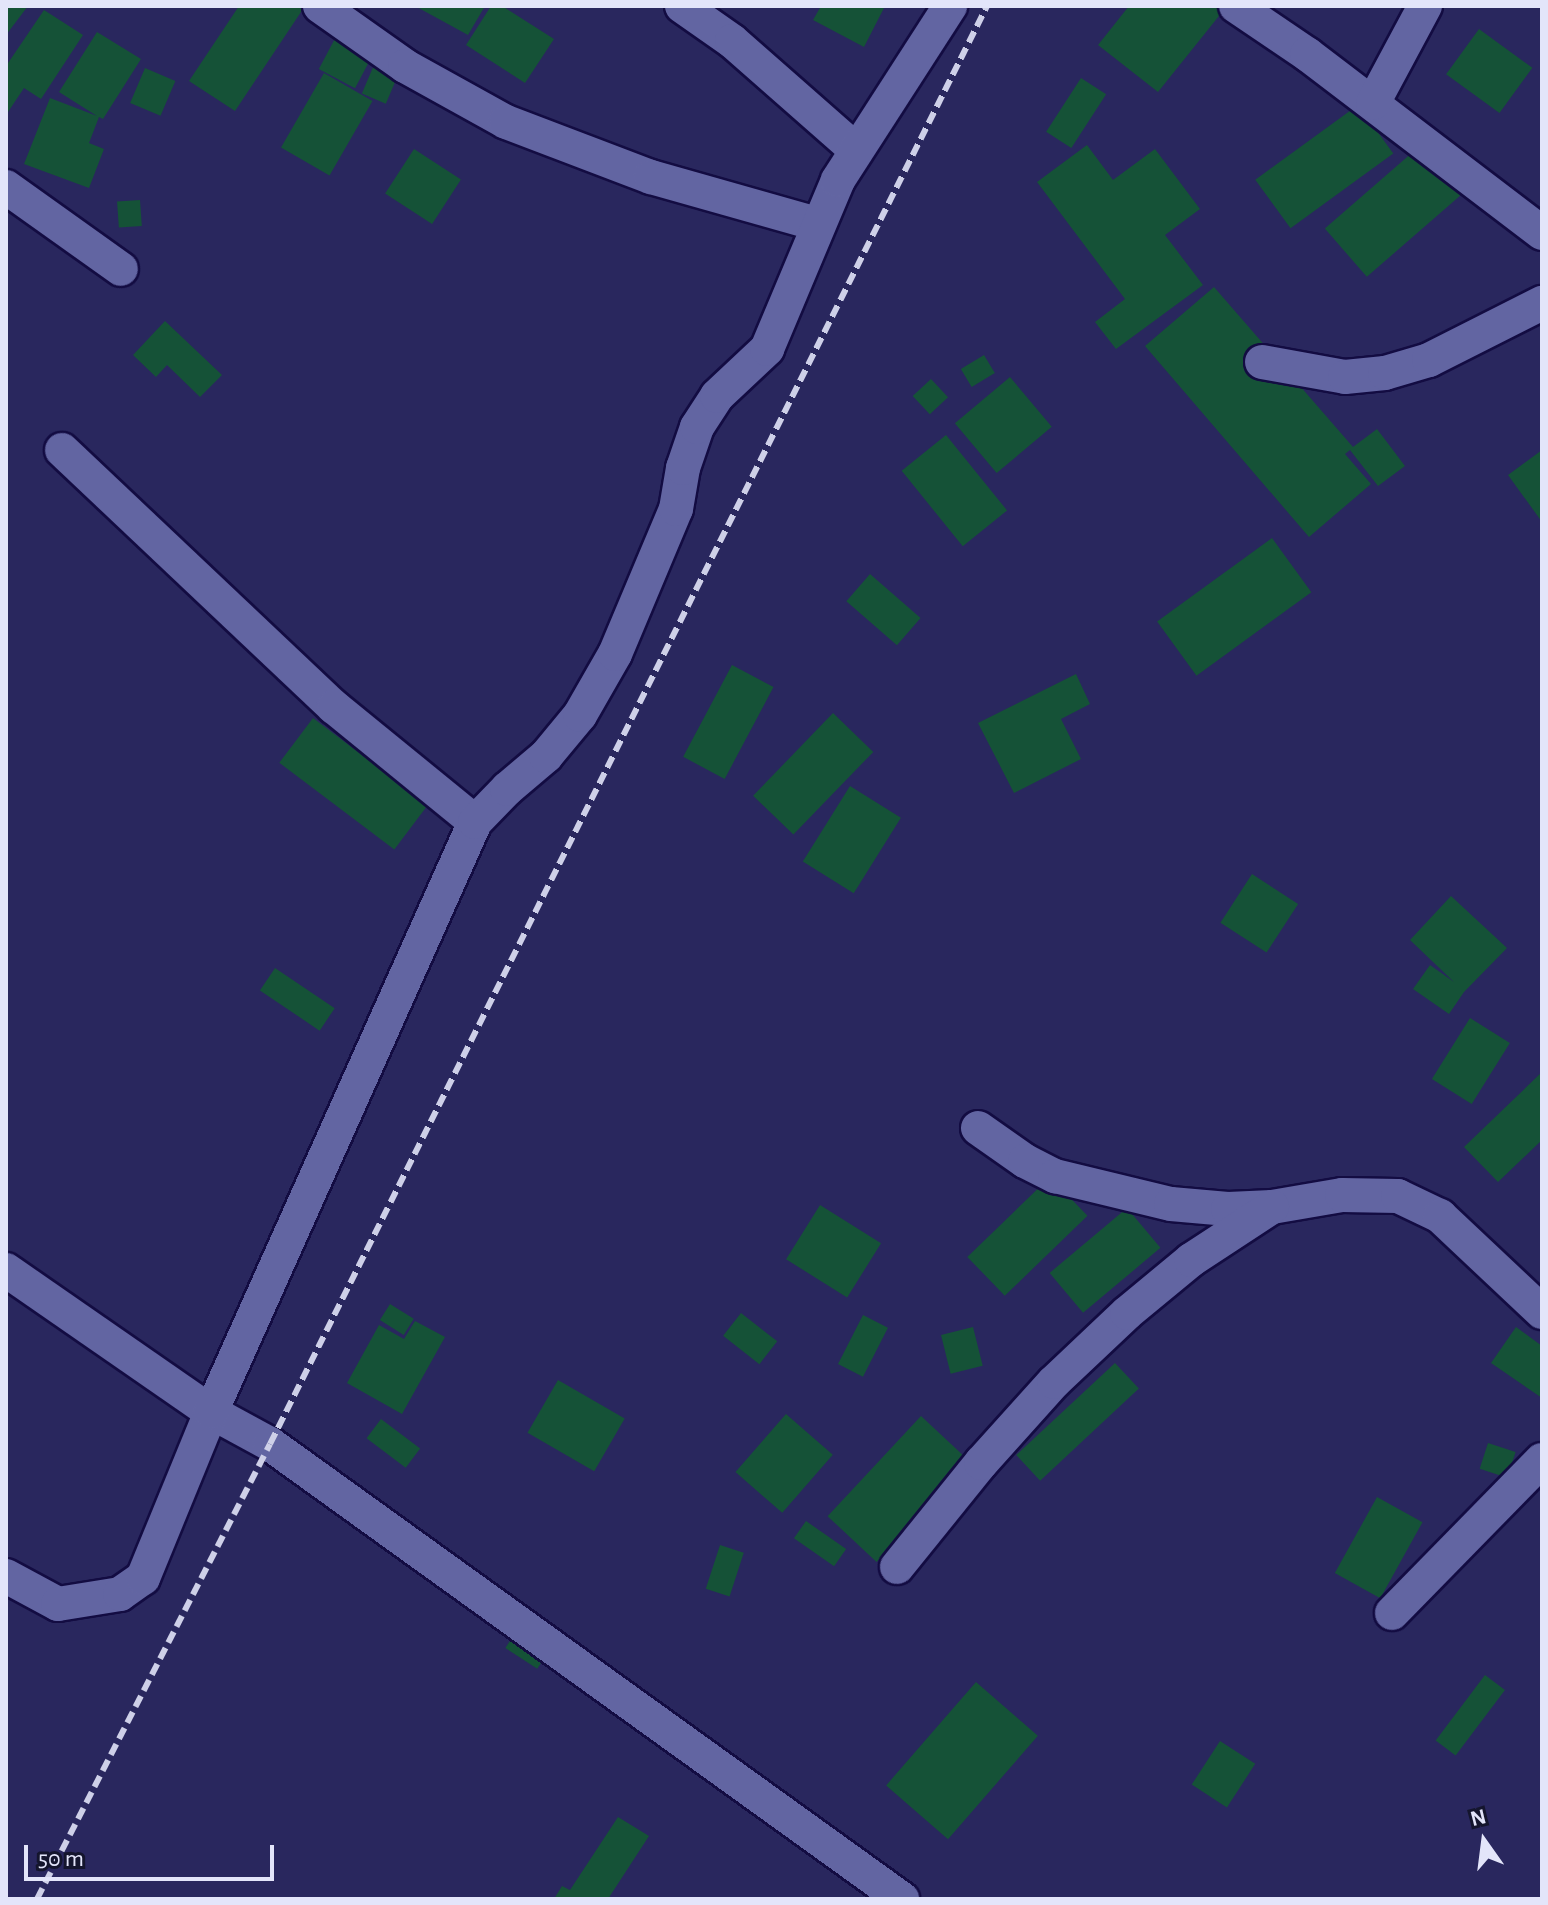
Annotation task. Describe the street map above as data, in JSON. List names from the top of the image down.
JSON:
{
  "scale_bar": "50 m",
  "north": "top"
}
